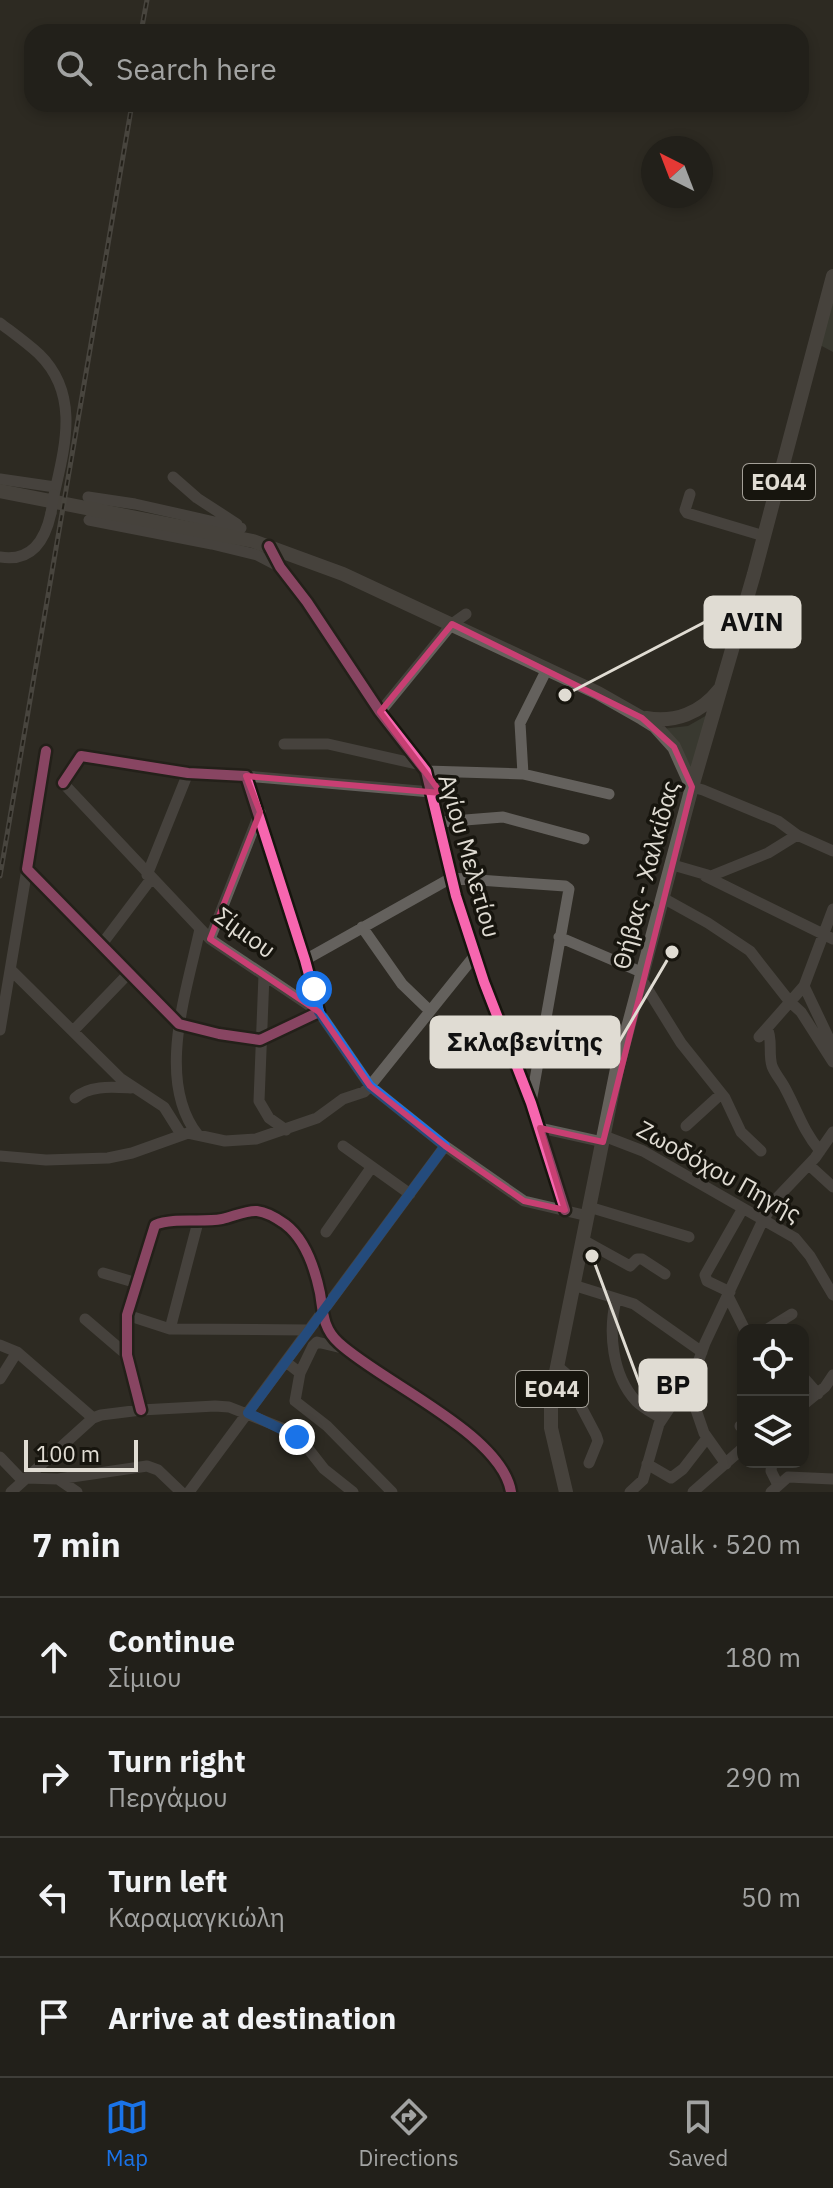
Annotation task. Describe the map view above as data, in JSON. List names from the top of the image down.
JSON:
{
  "streets": {
    "main road": ["ΕΟ44", "Θήβας - Χαλκίδας"],
    "street": ["Αγίου Μελετίου", "Σίμιου", "Ζωοδόχου Πηγής"]
  },
  "crossings": [
    ["Αγίου Μελετίου", "Σίμιου"],
    ["Αγίου Μελετίου", "Ζωοδόχου Πηγής"],
    ["Θήβας - Χαλκίδας", "Ζωοδόχου Πηγής"]
  ],
  "places": ["AVIN", "Σκλαβενίτης", "BP"],
  "scale_bar": "100 m",
  "north": "top left",
  "page": {
    "search": "Search here",
    "scale": "100 m",
    "heading": ["7 min", "Walk · 520 m"],
    "list": [
      ["Continue", "Σίμιου", "180 m"],
      ["Turn right", "Περγάμου", "290 m"],
      ["Turn left", "Καραμαγκιώλη", "50 m"],
      "Arrive at destination"
    ],
    "nav": ["Map", "Directions", "Saved"]
  }
}
